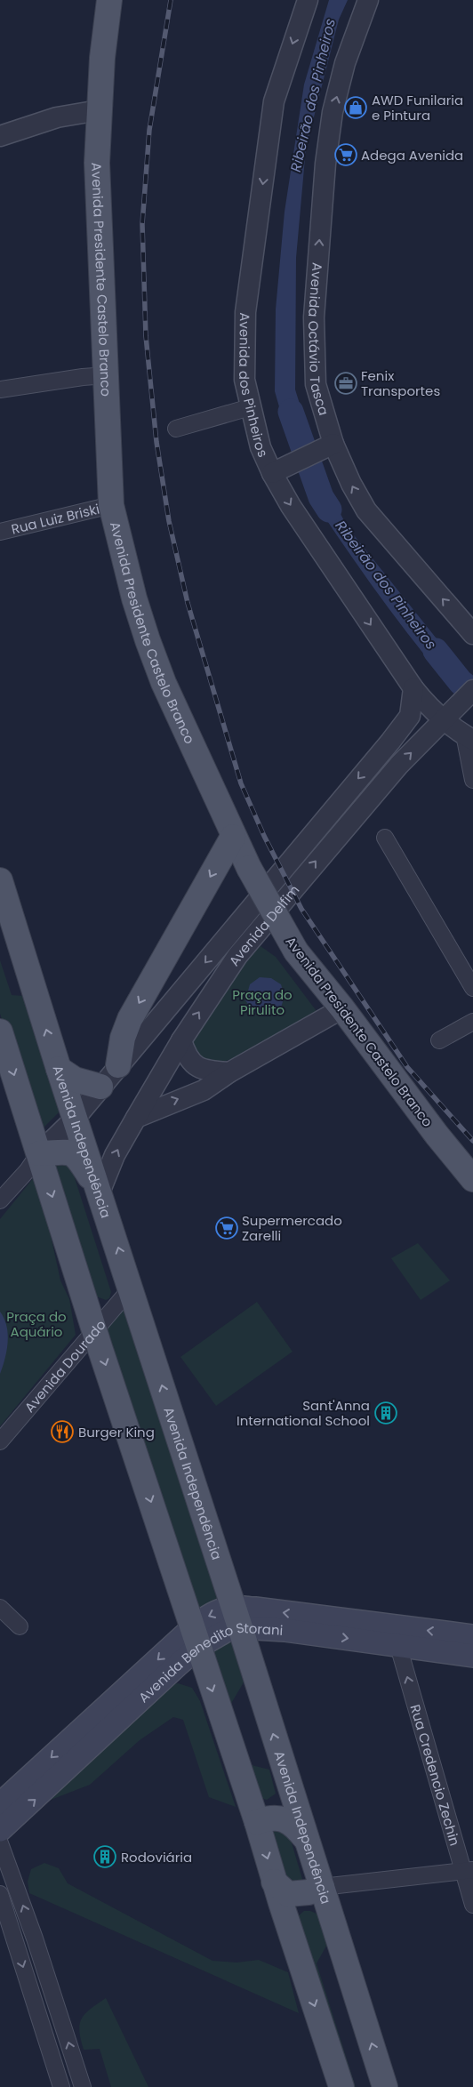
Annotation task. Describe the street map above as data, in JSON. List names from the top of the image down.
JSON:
{
  "streets": {
    "main road": ["Avenida Presidente Castelo Branco", "Avenida Independência", "Avenida Benedito Storani"],
    "street": [
      "Avenida Octávio Tasca",
      "Avenida dos Pinheiros",
      "Rua Luiz Briski",
      "Avenida Delfim",
      "Avenida Dourado",
      "Rua Credencio Zechin"
    ]
  },
  "crossings": [
    ["Avenida Presidente Castelo Branco", "Rua Luiz Briski"],
    ["Avenida dos Pinheiros", "Avenida Delfim"],
    ["Avenida Delfim", "Avenida Independência"],
    ["Avenida Independência", "Avenida Dourado"],
    ["Avenida Independência", "Avenida Benedito Storani"],
    ["Avenida Benedito Storani", "Rua Credencio Zechin"]
  ],
  "one_way": ["Avenida Octávio Tasca", "Avenida dos Pinheiros", "Rua Credencio Zechin"],
  "water": ["Ribeirão dos Pinheiros"],
  "parks": ["Praça do Pirulito", "Praça do Aquário"],
  "places": {
    "shop": ["AWD Funilaria e Pintura"],
    "supermarket": ["Adega Avenida", "Supermercado Zarelli"],
    "office": ["Fenix Transportes"],
    "building": ["Sant'Anna International School", "Rodoviária"],
    "restaurant": ["Burger King"]
  }
}
